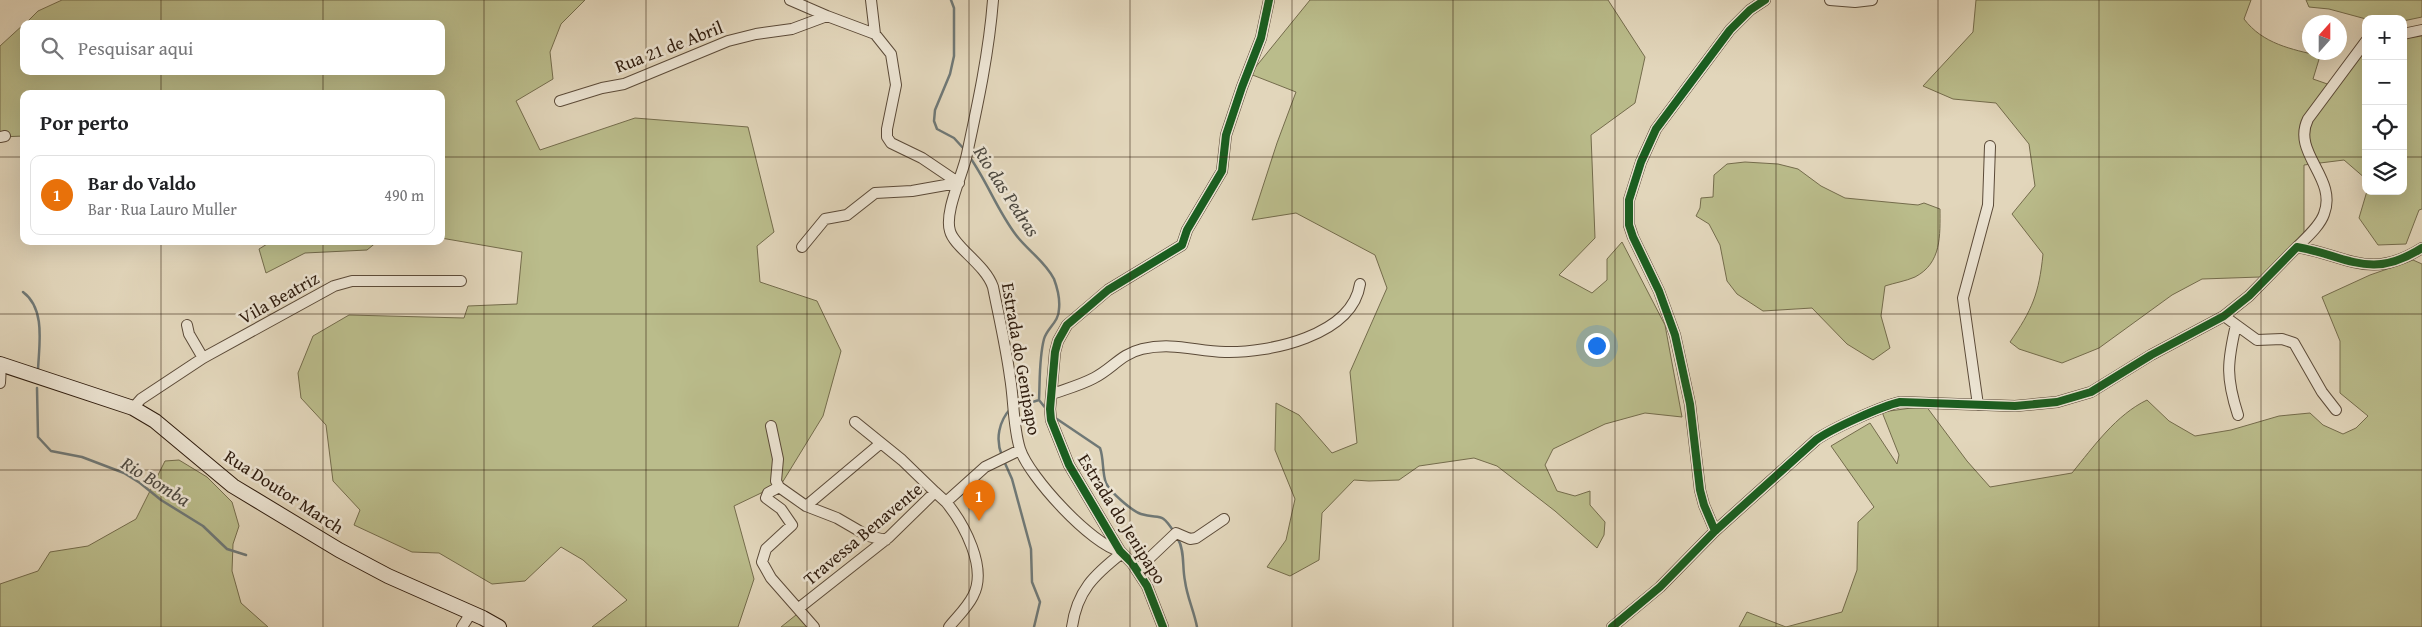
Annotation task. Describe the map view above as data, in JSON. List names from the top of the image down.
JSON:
{
  "streets": {
    "main road": ["Rua Doutor March"],
    "street": [
      "Rua 21 de Abril",
      "Vila Beatriz",
      "Estrada do Genipapo",
      "Estrada do Jenipapo",
      "Travessa Benavente"
    ]
  },
  "crossings": [
    ["Vila Beatriz", "Rua Doutor March"],
    ["Estrada do Genipapo", "Estrada do Jenipapo"],
    ["Estrada do Genipapo", "Travessa Benavente"]
  ],
  "water": ["Rio das Pedras", "Rio Bomba"],
  "north": "top",
  "page": {
    "map_buttons": ["+", "−"],
    "search": "Pesquisar aqui",
    "heading": "Por perto",
    "list": [
      {
        "mark": "1",
        "name": "Bar do Valdo",
        "note": "Bar · Rua Lauro Muller",
        "value": "490 m"
      }
    ],
    "pins": "1"
  }
}
